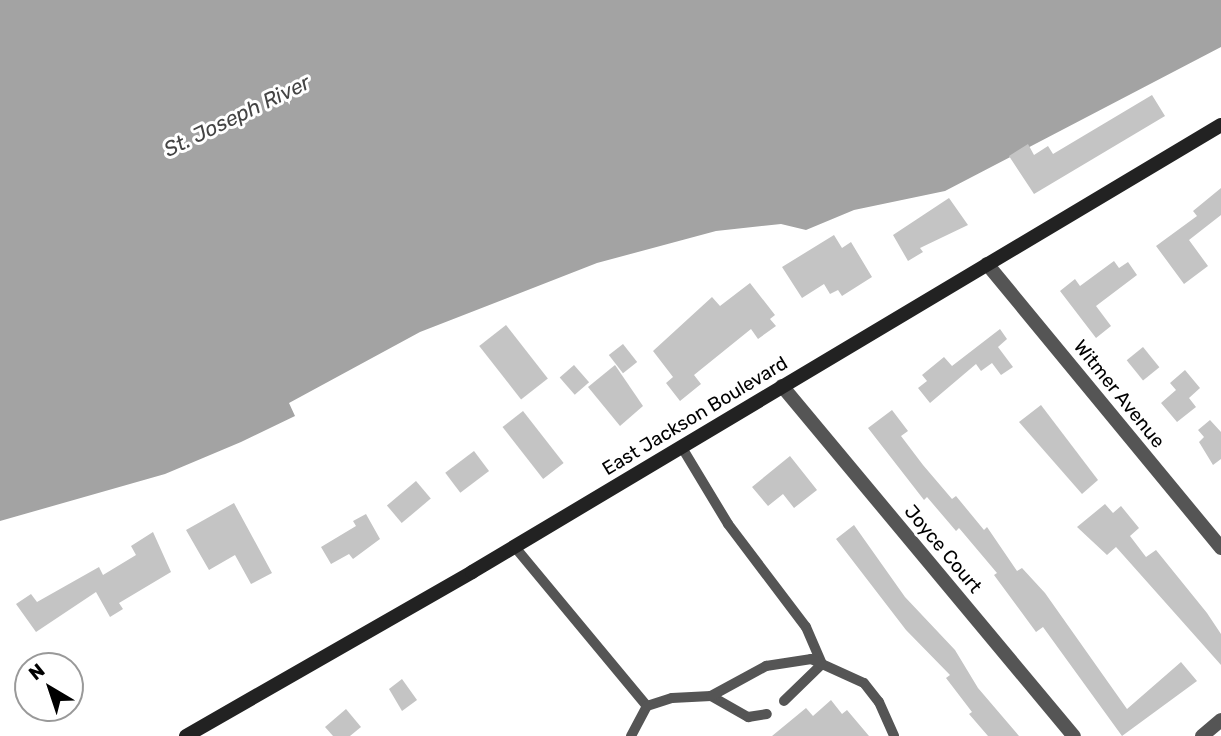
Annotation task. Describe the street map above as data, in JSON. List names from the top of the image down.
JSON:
{
  "streets": {
    "main road": ["East Jackson Boulevard"],
    "street": ["Witmer Avenue", "Joyce Court"]
  },
  "crossings": [
    ["Witmer Avenue", "East Jackson Boulevard"],
    ["East Jackson Boulevard", "Joyce Court"]
  ],
  "water": ["St. Joseph River"],
  "north": "top left"
}
